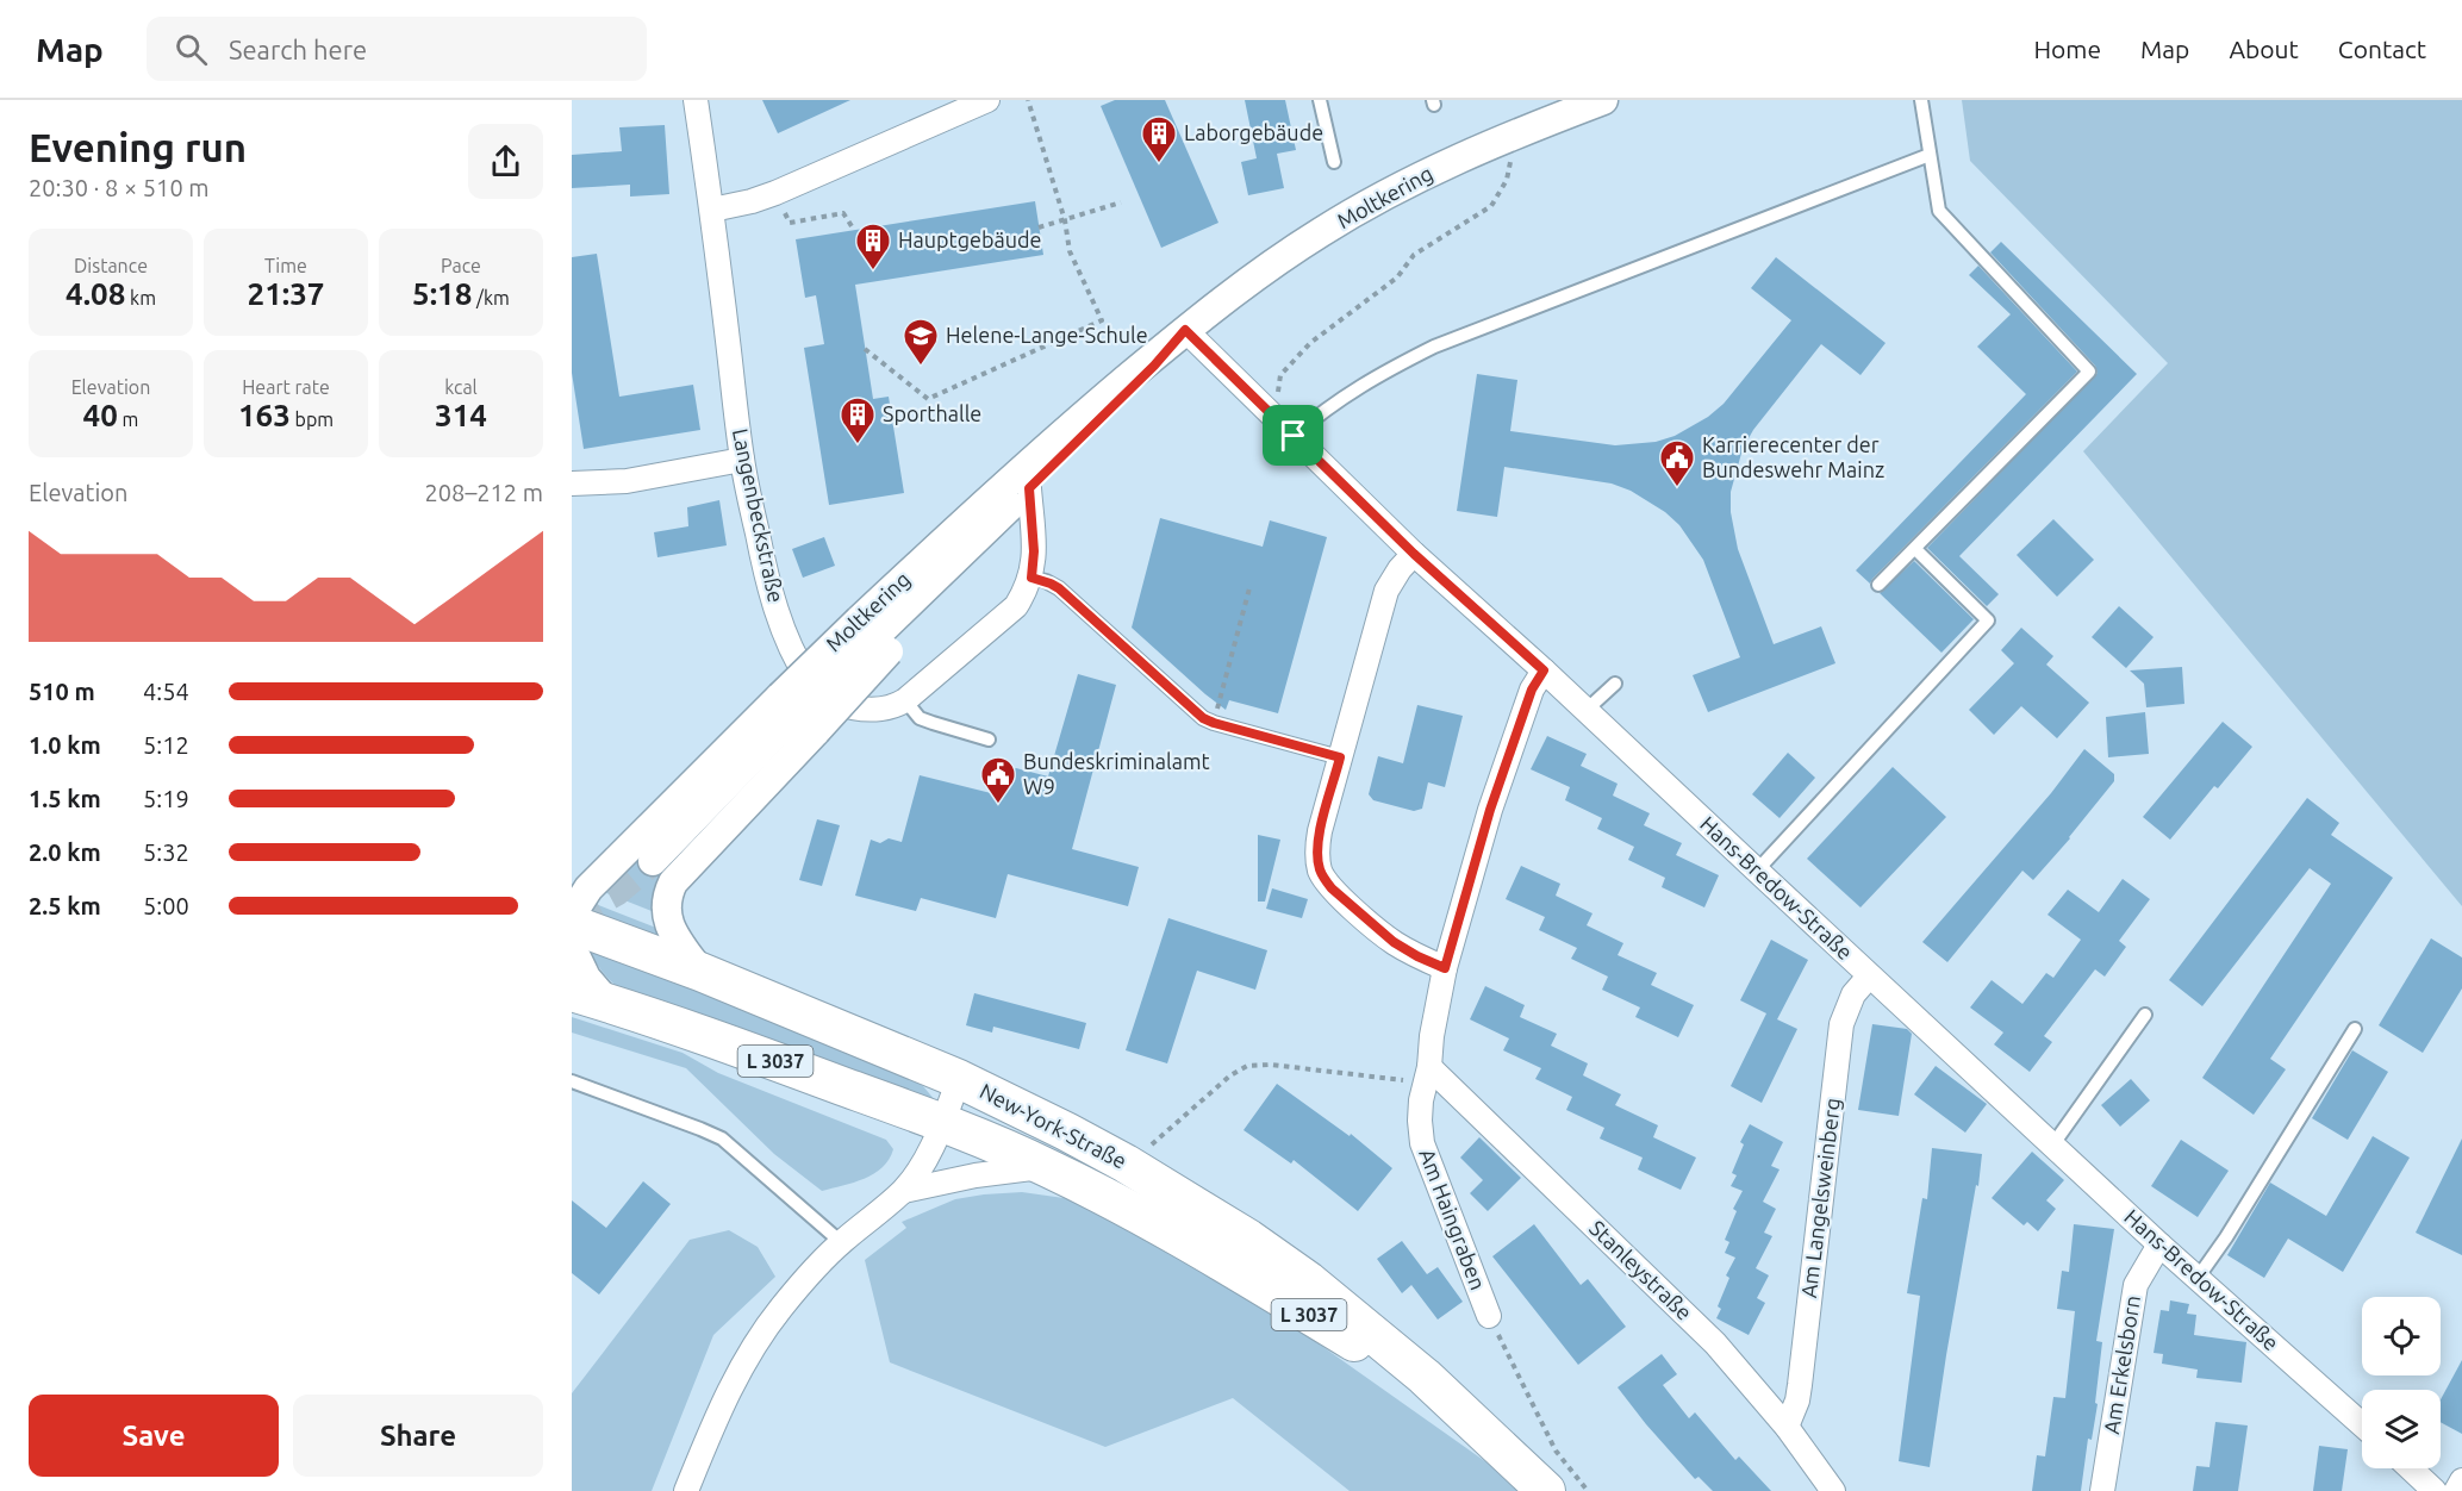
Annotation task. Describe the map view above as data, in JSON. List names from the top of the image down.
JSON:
{
  "streets": {
    "main road": ["L 3037", "New-York-Straße"],
    "street": [
      "Moltkering",
      "Langenbeckstraße",
      "Hans-Bredow-Straße",
      "Am Langelsweinberg",
      "Am Haingraben",
      "Stanleystraße",
      "Am Erkelsborn"
    ]
  },
  "crossings": [
    ["Moltkering", "Langenbeckstraße"],
    ["Moltkering", "Hans-Bredow-Straße"],
    ["Hans-Bredow-Straße", "Am Langelsweinberg"],
    ["Hans-Bredow-Straße", "Am Haingraben"],
    ["Hans-Bredow-Straße", "Am Erkelsborn"],
    ["Am Langelsweinberg", "Stanleystraße"],
    ["Am Haingraben", "Stanleystraße"]
  ],
  "places": {
    "building": ["Laborgebäude", "Hauptgebäude", "Sporthalle"],
    "school or university": ["Helene-Lange-Schule"],
    "public building": ["Karrierecenter der Bundeswehr Mainz", "Bundeskriminalamt W9"]
  },
  "page": {
    "header": "Map",
    "search": "Search here",
    "nav": [
      "Home",
      "Map",
      "About",
      "Contact"
    ],
    "heading": ["Evening run", "20:30 · 8 × 510 m"],
    "stats": [
      ["Distance", "4.08 km"],
      ["Time", "21:37"],
      ["Pace", "5:18 /km"],
      ["Elevation", "40 m"],
      ["Heart rate", "163 bpm"],
      ["kcal", "314"]
    ],
    "chart": ["Elevation", "208–212 m"],
    "list": [
      {
        "name": "510 m",
        "note": "4:54"
      },
      {
        "name": "1.0 km",
        "note": "5:12"
      },
      {
        "name": "1.5 km",
        "note": "5:19"
      },
      {
        "name": "2.0 km",
        "note": "5:32"
      },
      {
        "name": "2.5 km",
        "note": "5:00"
      }
    ],
    "buttons": ["Save", "Share"]
  }
}
